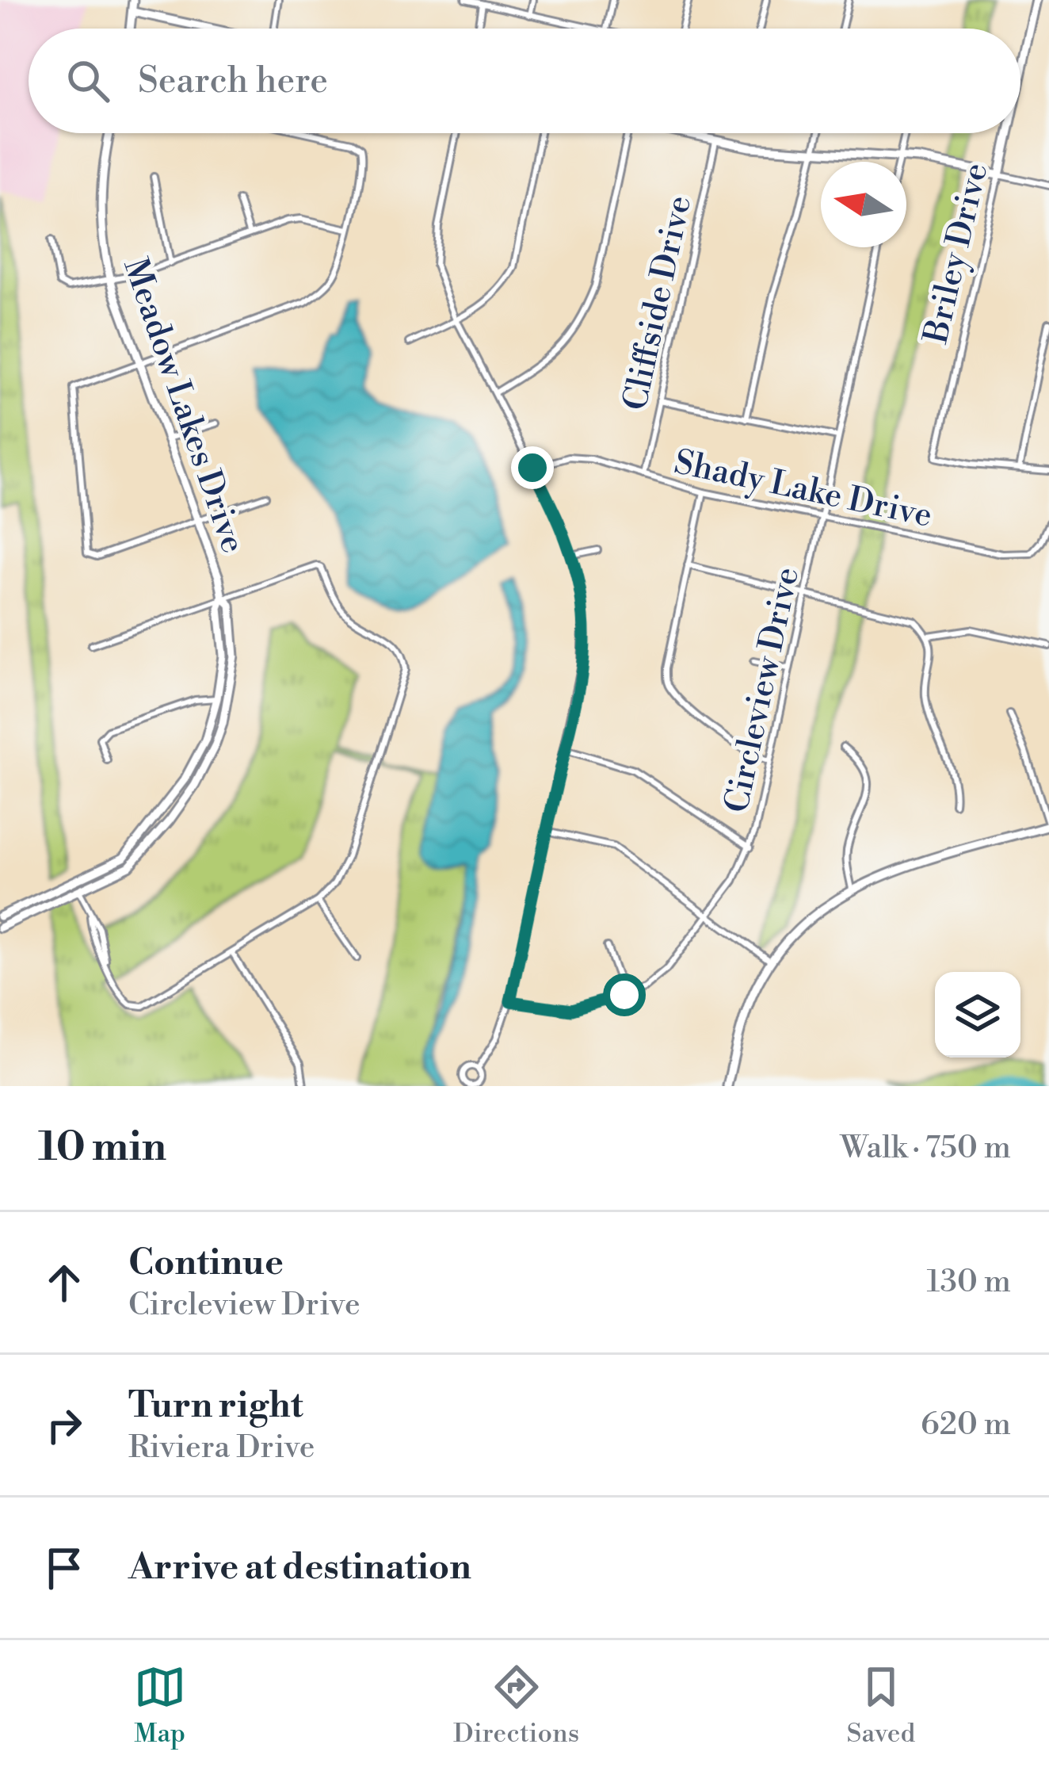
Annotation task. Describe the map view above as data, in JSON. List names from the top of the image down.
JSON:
{
  "streets": {
    "street": [
      "Briley Drive",
      "Cliffside Drive",
      "Meadow Lakes Drive",
      "Shady Lake Drive",
      "Circleview Drive"
    ]
  },
  "crossings": [
    ["Cliffside Drive", "Shady Lake Drive"],
    ["Shady Lake Drive", "Circleview Drive"]
  ],
  "north": "left",
  "page": {
    "search": "Search here",
    "heading": ["10 min", "Walk · 750 m"],
    "list": [
      ["Continue", "Circleview Drive", "130 m"],
      ["Turn right", "Riviera Drive", "620 m"],
      "Arrive at destination"
    ],
    "nav": ["Map", "Directions", "Saved"]
  }
}
